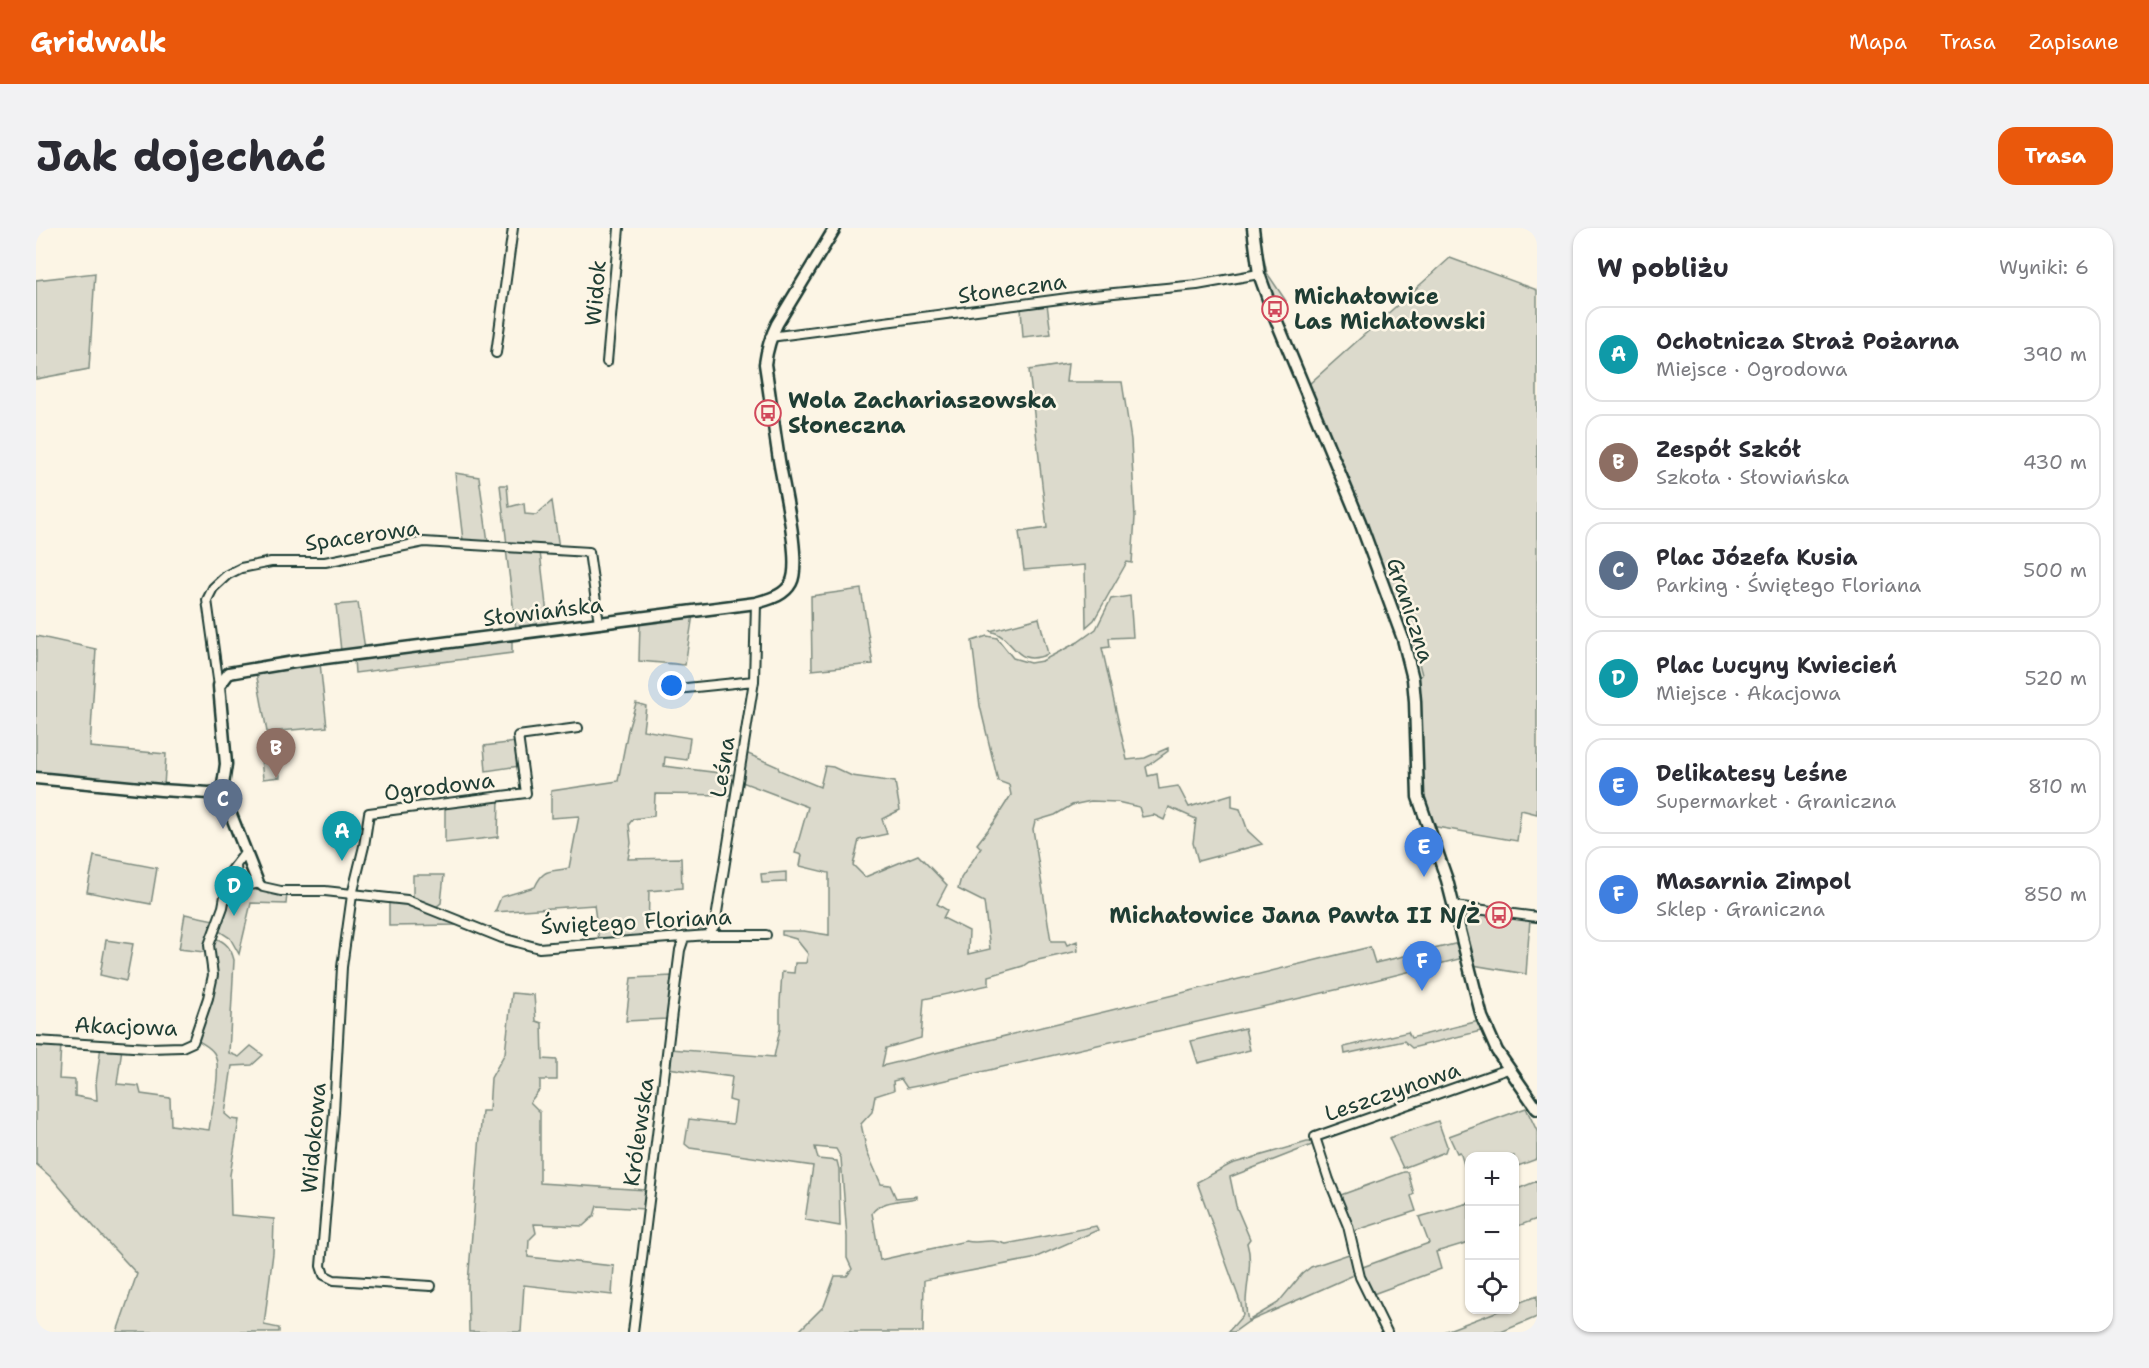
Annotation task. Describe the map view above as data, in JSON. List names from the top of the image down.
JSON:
{
  "streets": {
    "street": [
      "Słoneczna",
      "Widok",
      "Spacerowa",
      "Graniczna",
      "Słowiańska",
      "Leśna",
      "Ogrodowa",
      "Świętego Floriana",
      "Akacjowa",
      "Leszczynowa",
      "Królewska",
      "Widokowa"
    ]
  },
  "crossings": [
    ["Słoneczna", "Graniczna"],
    ["Słoneczna", "Słowiańska"],
    ["Spacerowa", "Słowiańska"],
    ["Graniczna", "Leszczynowa"],
    ["Słowiańska", "Leśna"],
    ["Leśna", "Świętego Floriana"],
    ["Ogrodowa", "Świętego Floriana"],
    ["Ogrodowa", "Widokowa"],
    ["Świętego Floriana", "Królewska"],
    ["Świętego Floriana", "Widokowa"]
  ],
  "places": {
    "bus stop": ["Michałowice Las Michałowski", "Wola Zachariaszowska Słoneczna", "Michałowice Jana Pawła II N/Ż"]
  },
  "page": {
    "header": "Gridwalk",
    "nav": ["Mapa", "Trasa", "Zapisane"],
    "buttons": "Trasa",
    "title": "Jak dojechać",
    "heading": ["W pobliżu", "Wyniki: 6"],
    "list": [
      {
        "mark": "A",
        "name": "Ochotnicza Straż Pożarna",
        "note": "Miejsce · Ogrodowa",
        "value": "390 m"
      },
      {
        "mark": "B",
        "name": "Zespół Szkół",
        "note": "Szkoła · Słowiańska",
        "value": "430 m"
      },
      {
        "mark": "C",
        "name": "Plac Józefa Kusia",
        "note": "Parking · Świętego Floriana",
        "value": "500 m"
      },
      {
        "mark": "D",
        "name": "Plac Lucyny Kwiecień",
        "note": "Miejsce · Akacjowa",
        "value": "520 m"
      },
      {
        "mark": "E",
        "name": "Delikatesy Leśne",
        "note": "Supermarket · Graniczna",
        "value": "810 m"
      },
      {
        "mark": "F",
        "name": "Masarnia Zimpol",
        "note": "Sklep · Graniczna",
        "value": "850 m"
      }
    ],
    "pins": [
      "B",
      "C",
      "A",
      "E",
      "D",
      "F"
    ],
    "map_buttons": ["+", "−"]
  }
}
